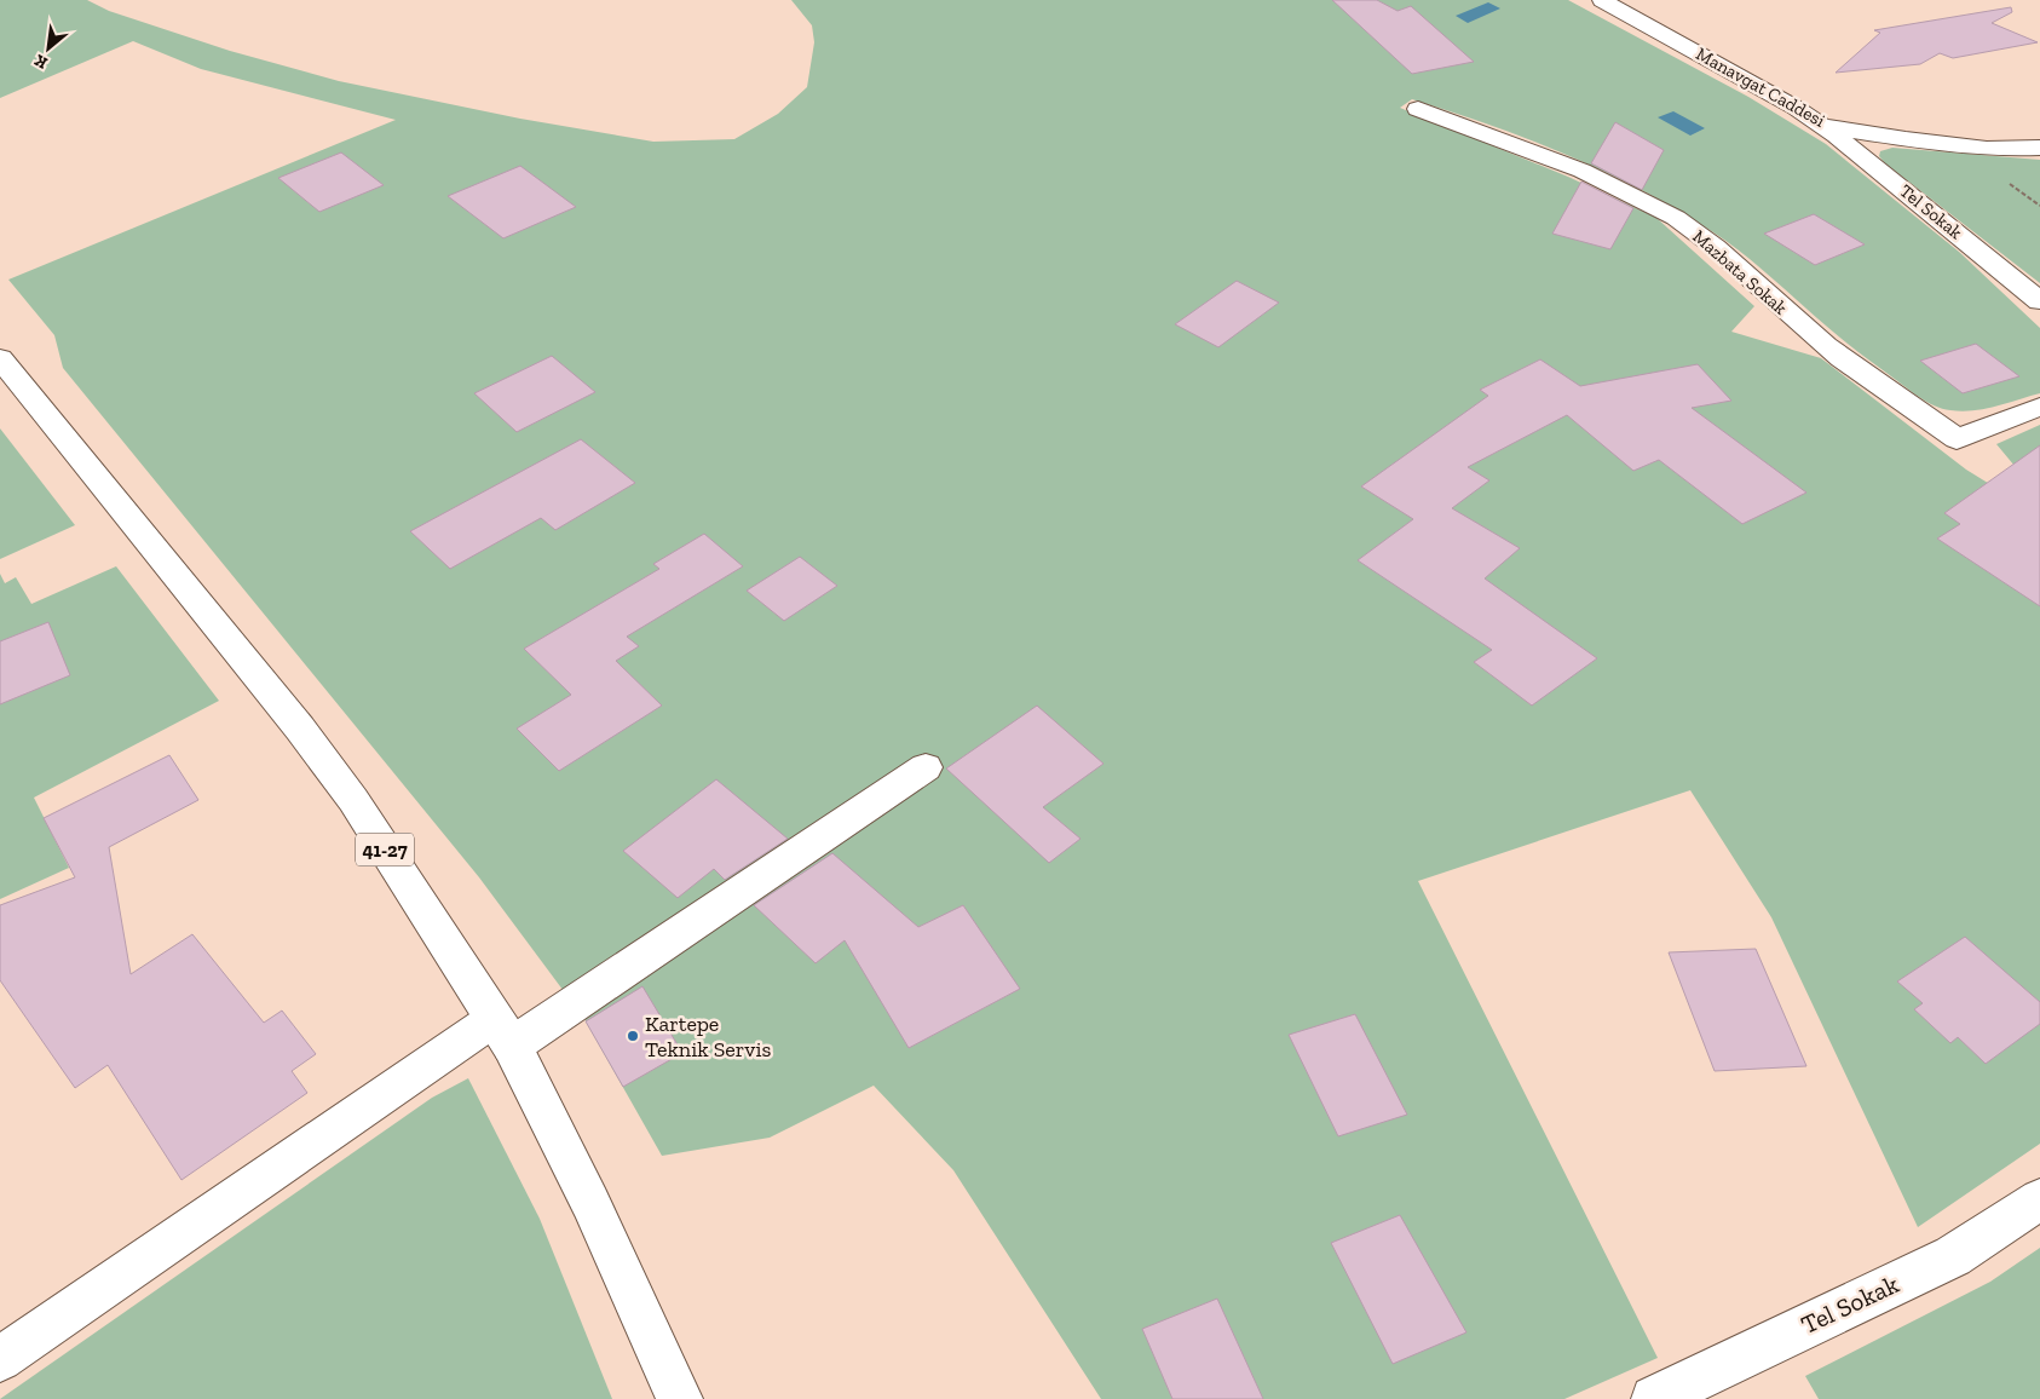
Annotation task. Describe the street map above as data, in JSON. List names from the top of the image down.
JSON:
{
  "streets": {
    "street": [
      "Manavgat Caddesi",
      "Tel Sokak",
      "Mazbata Sokak",
      "41-27"
    ]
  },
  "crossings": [
    ["Manavgat Caddesi", "Tel Sokak"]
  ],
  "places": ["Kartepe Teknik Servis"],
  "north": "bottom left"
}
